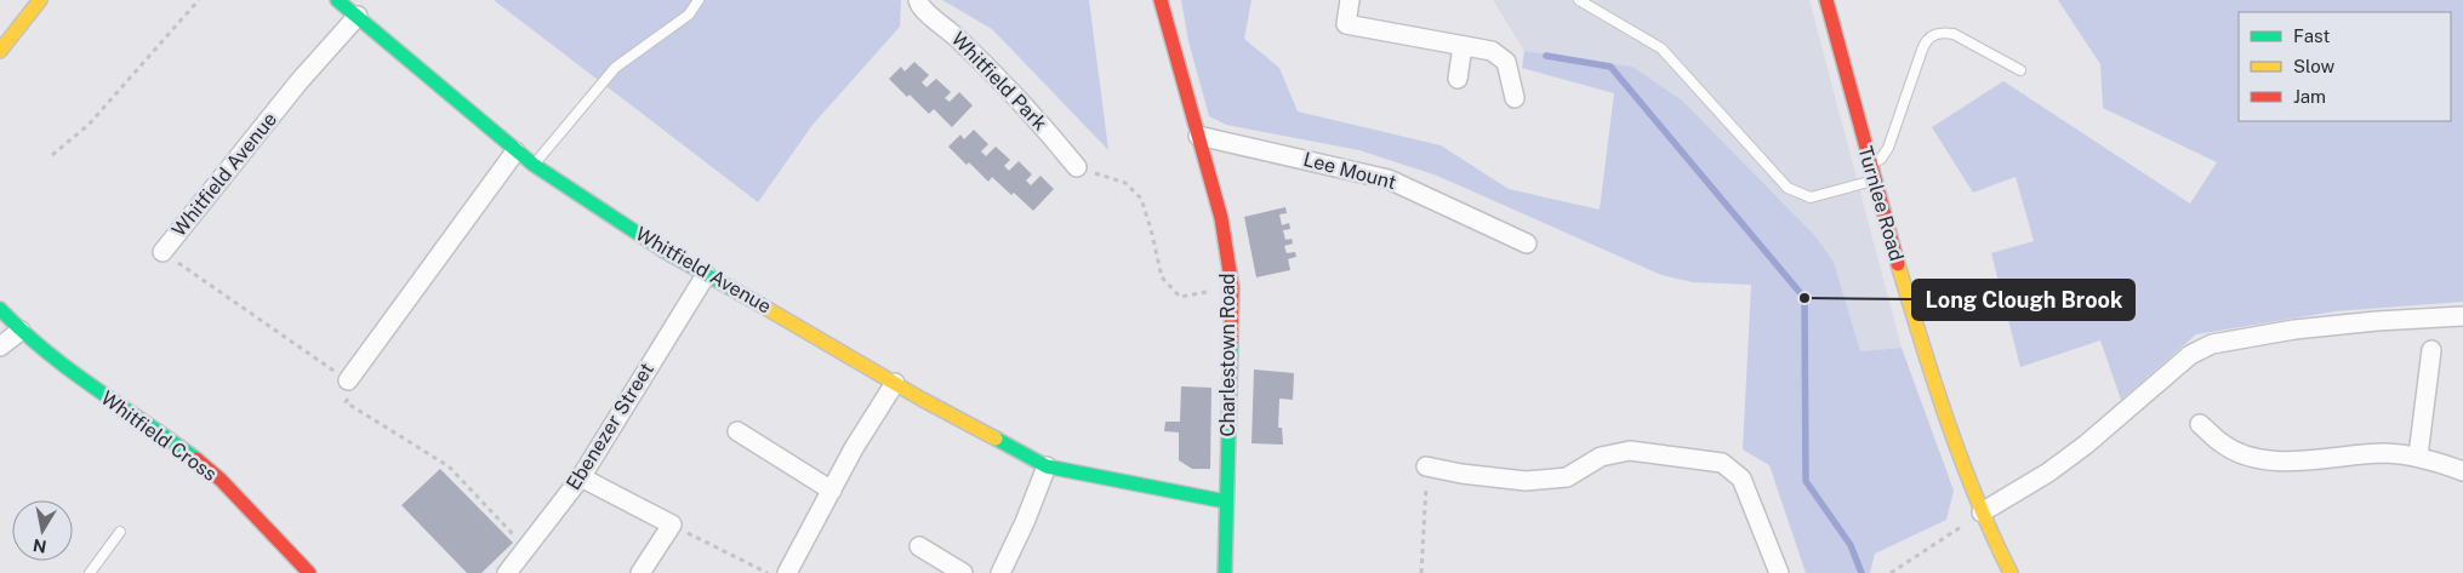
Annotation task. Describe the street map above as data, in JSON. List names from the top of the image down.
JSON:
{
  "streets": {
    "street": [
      "Whitfield Park",
      "Lee Mount",
      "Whitfield Avenue",
      "Turnlee Road",
      "Charlestown Road",
      "Ebenezer Street",
      "Whitfield Cross"
    ]
  },
  "crossings": [
    ["Lee Mount", "Charlestown Road"],
    ["Whitfield Avenue", "Charlestown Road"],
    ["Whitfield Avenue", "Ebenezer Street"]
  ],
  "places": ["Long Clough Brook"],
  "legend": ["Fast", "Slow", "Jam"],
  "north": "bottom"
}
